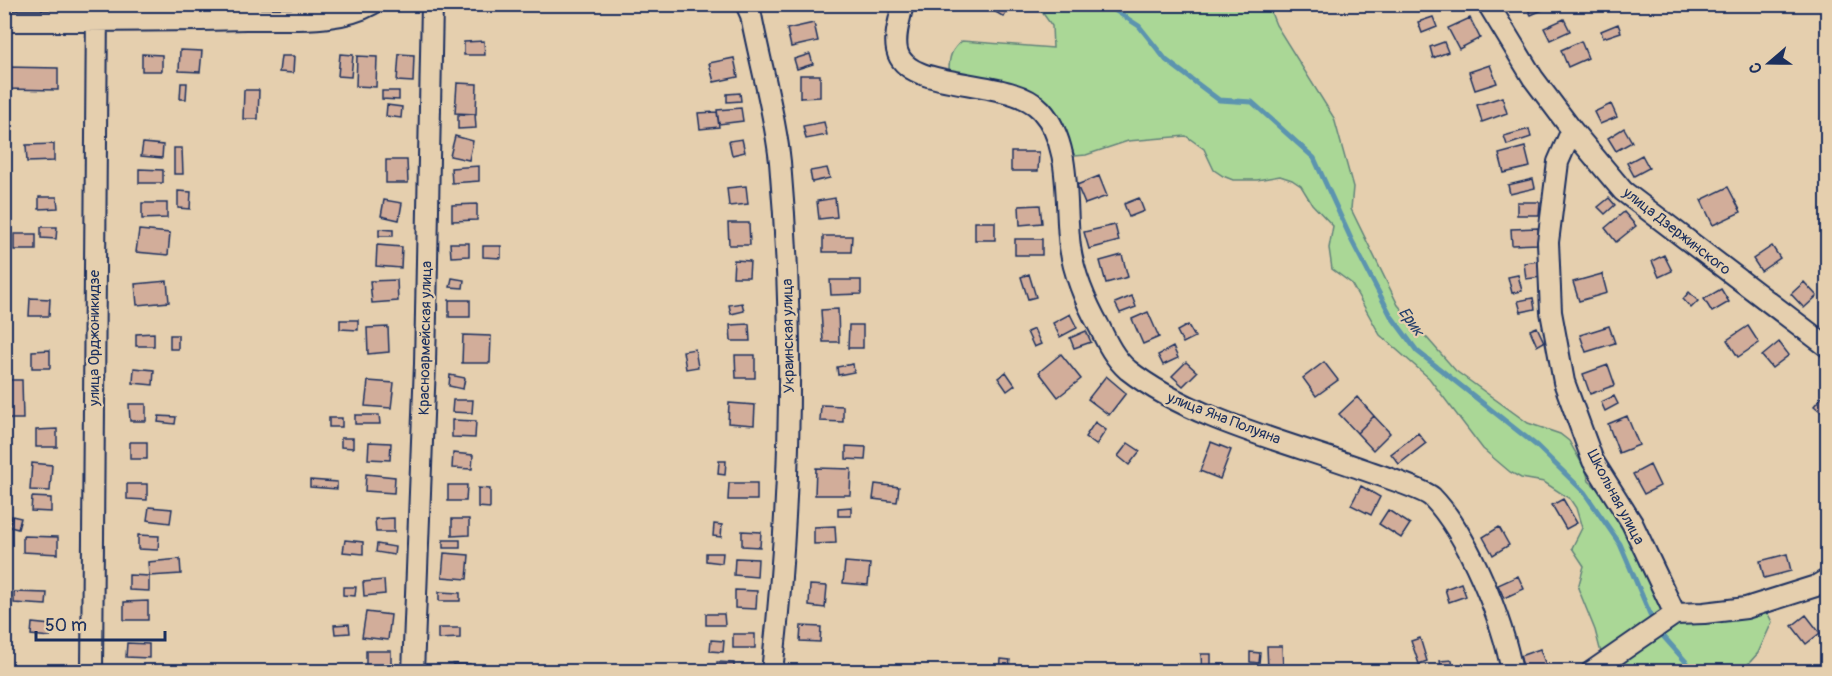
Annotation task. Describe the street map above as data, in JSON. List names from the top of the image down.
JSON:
{
  "streets": {
    "street": [
      "улица Дзержинского",
      "Украинская улица",
      "улица Орджоникидзе",
      "Красноармейская улица",
      "улица Яна Полуяна",
      "Школьная улица"
    ]
  },
  "crossings": [
    ["улица Дзержинского", "Школьная улица"]
  ],
  "water": ["Ерик"],
  "scale_bar": "50 m",
  "north": "left"
}
